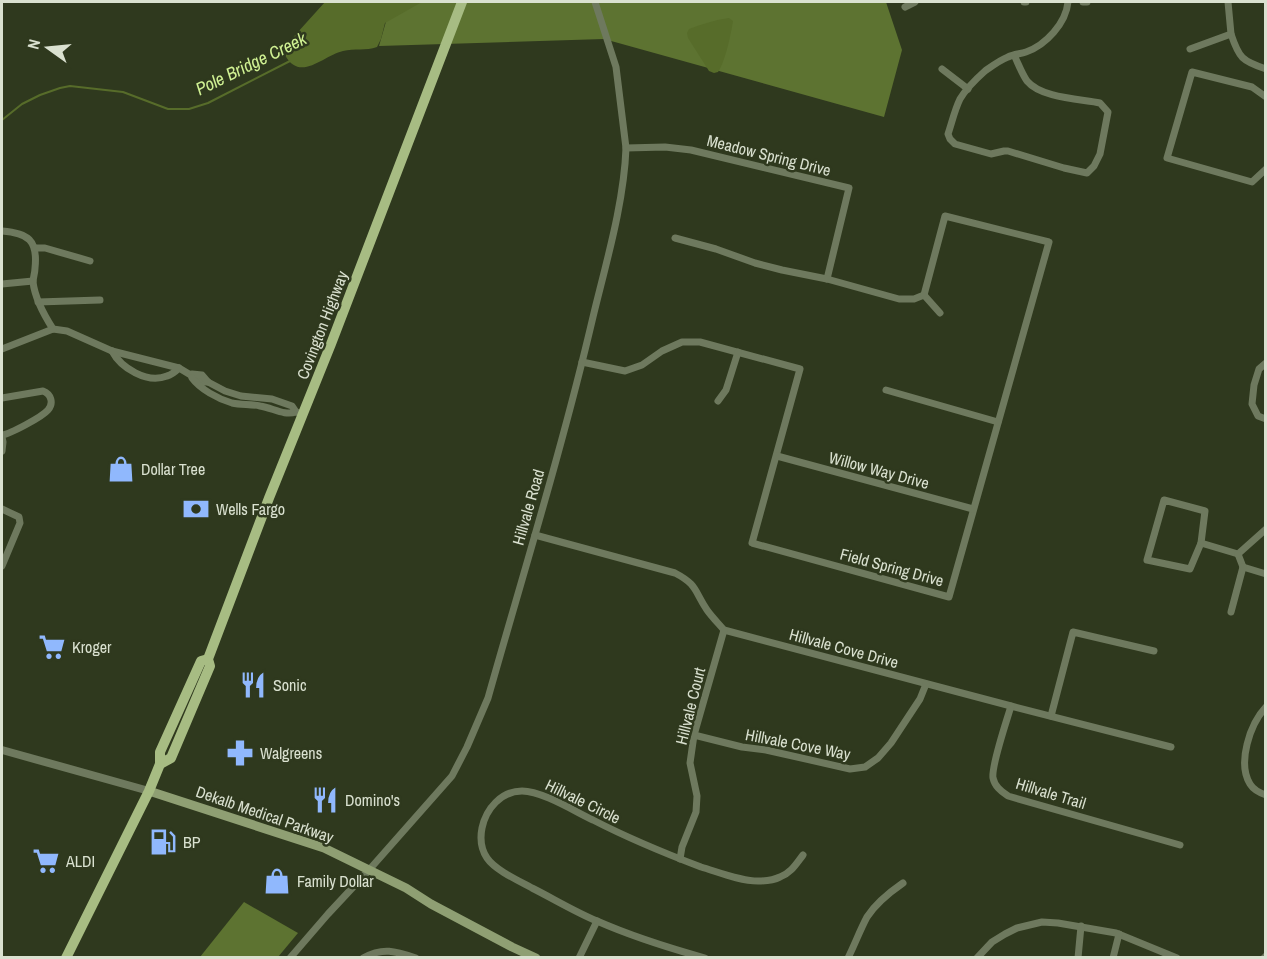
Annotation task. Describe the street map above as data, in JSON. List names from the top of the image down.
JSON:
{
  "streets": {
    "main road": ["Covington Highway", "Dekalb Medical Parkway"],
    "street": [
      "Meadow Spring Drive",
      "Willow Way Drive",
      "Hillvale Road",
      "Field Spring Drive",
      "Hillvale Cove Drive",
      "Hillvale Court",
      "Hillvale Cove Way",
      "Hillvale Trail",
      "Hillvale Circle"
    ]
  },
  "crossings": [
    ["Meadow Spring Drive", "Hillvale Road"],
    ["Covington Highway", "Dekalb Medical Parkway"],
    ["Willow Way Drive", "Field Spring Drive"],
    ["Hillvale Road", "Field Spring Drive"],
    ["Hillvale Road", "Dekalb Medical Parkway"],
    ["Hillvale Cove Drive", "Hillvale Court"],
    ["Hillvale Cove Drive", "Hillvale Cove Way"],
    ["Hillvale Cove Drive", "Hillvale Trail"],
    ["Hillvale Court", "Hillvale Cove Way"],
    ["Hillvale Court", "Hillvale Circle"]
  ],
  "water": ["Pole Bridge Creek"],
  "places": {
    "shop": ["Dollar Tree", "Family Dollar"],
    "bank": ["Wells Fargo"],
    "supermarket": ["Kroger", "ALDI"],
    "restaurant": ["Sonic", "Domino's"],
    "pharmacy": ["Walgreens"],
    "fuel station": ["BP"]
  },
  "north": "left"
}
